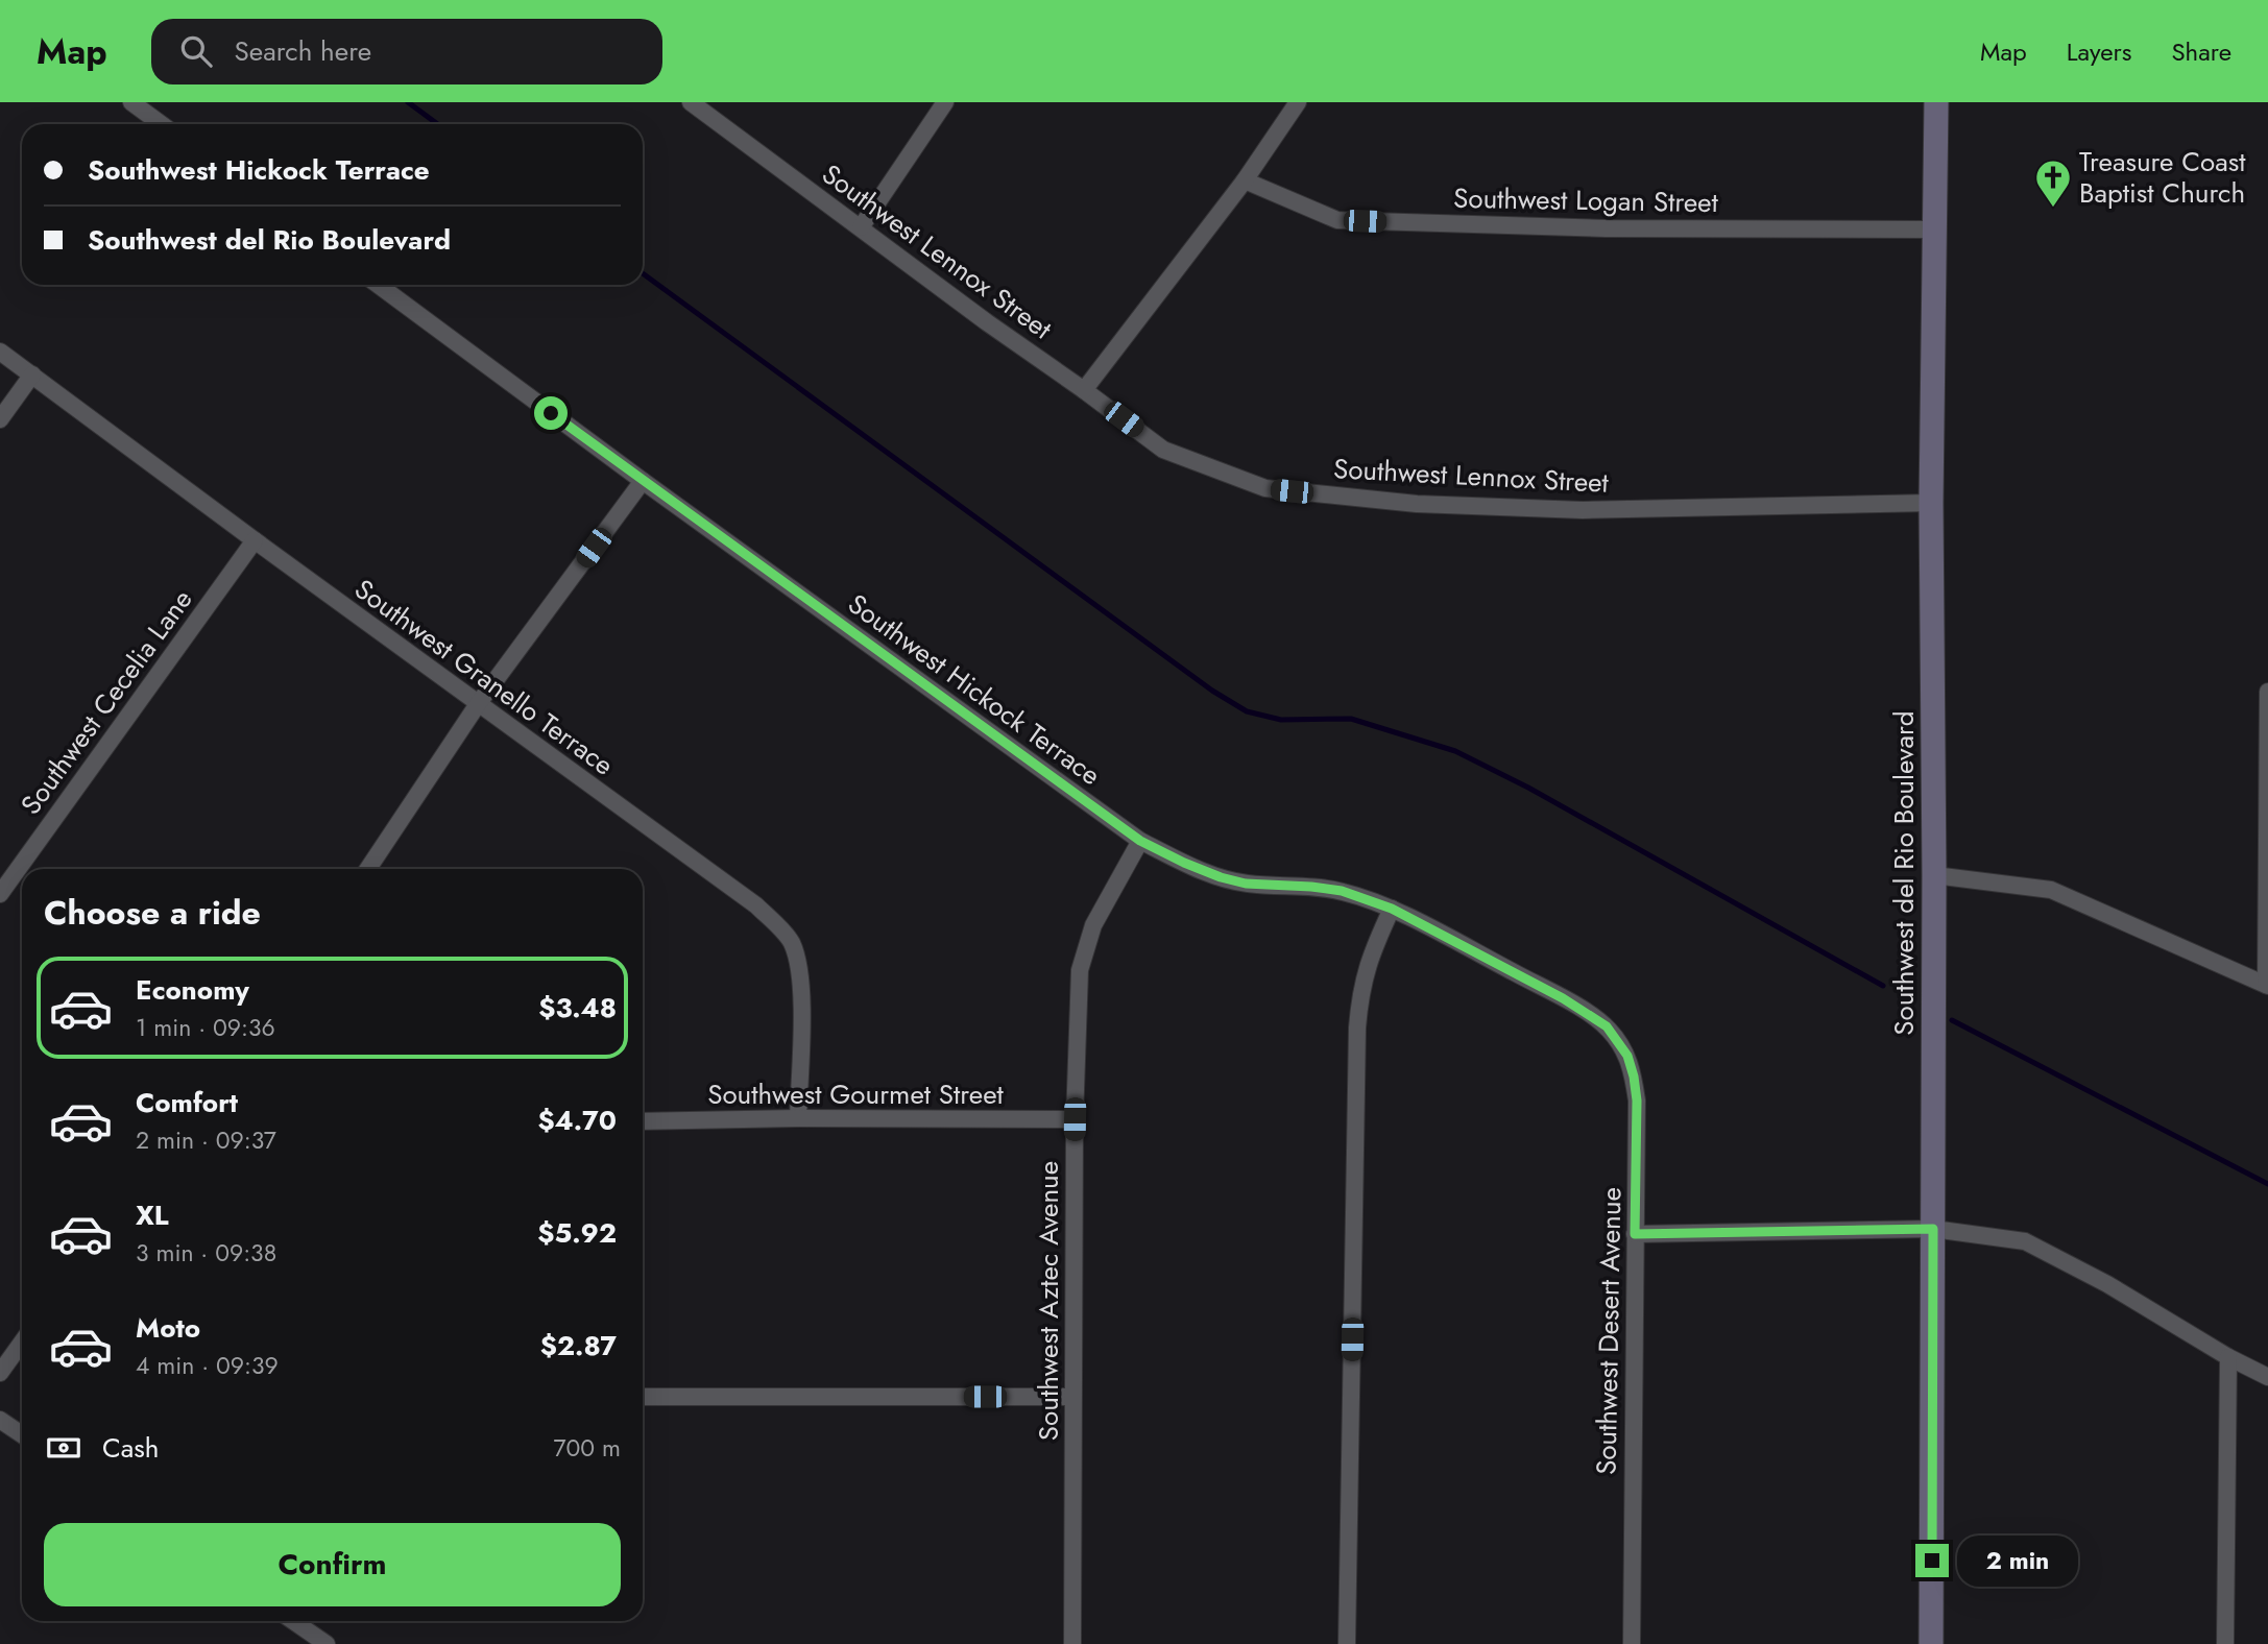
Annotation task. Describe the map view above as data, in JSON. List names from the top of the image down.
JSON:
{
  "streets": {
    "street": [
      "Southwest Logan Street",
      "Southwest Lennox Street",
      "Southwest Granello Terrace",
      "Southwest Hickock Terrace",
      "Southwest Cecelia Lane",
      "Southwest del Rio Boulevard",
      "Southwest Gourmet Street",
      "Southwest Aztec Avenue",
      "Southwest Desert Avenue"
    ]
  },
  "crossings": [
    ["Southwest Logan Street", "Southwest del Rio Boulevard"],
    ["Southwest Lennox Street", "Southwest del Rio Boulevard"],
    ["Southwest Granello Terrace", "Southwest Cecelia Lane"],
    ["Southwest Granello Terrace", "Southwest Gourmet Street"],
    ["Southwest Hickock Terrace", "Southwest Aztec Avenue"],
    ["Southwest Hickock Terrace", "Southwest Desert Avenue"],
    ["Southwest Gourmet Street", "Southwest Aztec Avenue"]
  ],
  "places": {
    "church": ["Treasure Coast Baptist Church"]
  },
  "page": {
    "header": "Map",
    "search": "Search here",
    "nav": ["Map", "Layers", "Share"],
    "banner": ["Southwest Hickock Terrace", "Southwest del Rio Boulevard"],
    "heading": "Choose a ride",
    "list": [
      {
        "name": "Economy",
        "note": "1 min · 09:36",
        "value": "$3.48"
      },
      {
        "name": "Comfort",
        "note": "2 min · 09:37",
        "value": "$4.70"
      },
      {
        "name": "XL",
        "note": "3 min · 09:38",
        "value": "$5.92"
      },
      {
        "name": "Moto",
        "note": "4 min · 09:39",
        "value": "$2.87"
      }
    ],
    "pay": ["Cash", "700 m"],
    "buttons": "Confirm",
    "bubble": "2 min"
  }
}
